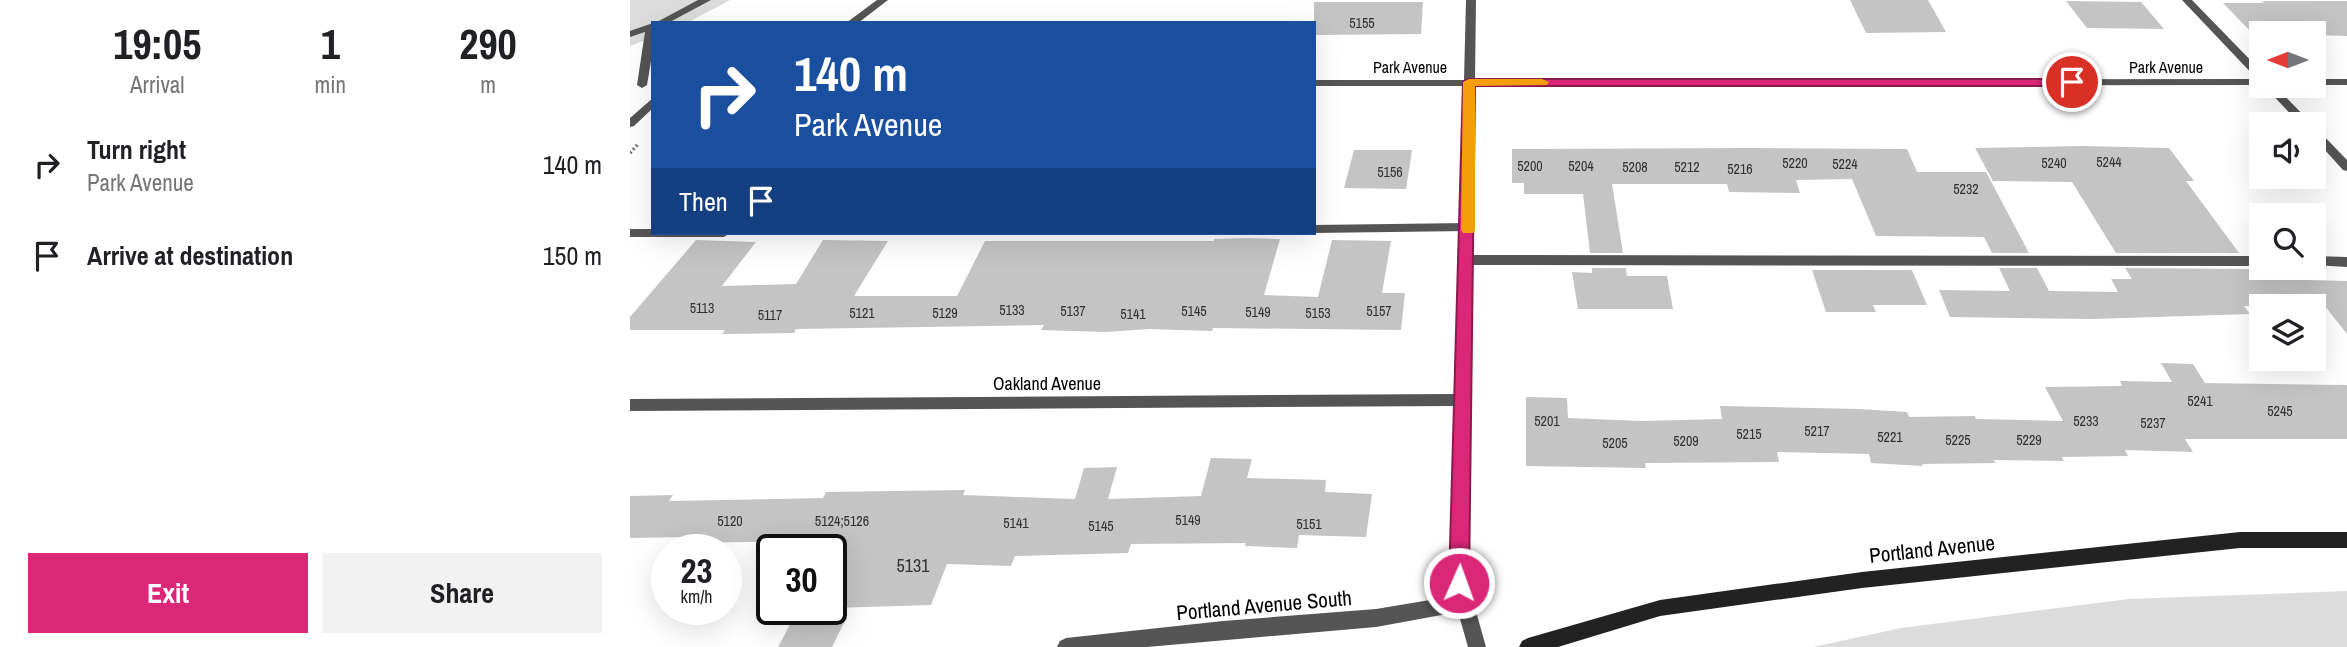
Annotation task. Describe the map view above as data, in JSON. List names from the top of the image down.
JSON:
{
  "streets": {
    "street": [
      "Park Avenue",
      "Oakland Avenue",
      "Portland Avenue",
      "Portland Avenue South"
    ]
  },
  "house_numbers": [
    "5155",
    "5244",
    "5220",
    "5240",
    "5224",
    "5200",
    "5204",
    "5208",
    "5212",
    "5216",
    "5156",
    "5232",
    "5113",
    "5133",
    "5137",
    "5145",
    "5157",
    "5149",
    "5121",
    "5129",
    "5153",
    "5141",
    "5117",
    "5241",
    "5245",
    "5201",
    "5233",
    "5237",
    "5217",
    "5215",
    "5221",
    "5225",
    "5229",
    "5209",
    "5205",
    "5149",
    "5120",
    "5124;5126",
    "5141",
    "5151",
    "5145",
    "5131"
  ],
  "north": "left",
  "page": {
    "eta": [
      "19:05",
      "Arrival",
      "1",
      "min",
      "290",
      "m"
    ],
    "turn": ["140 m", "Park Avenue"],
    "list": [
      {
        "name": "Turn right",
        "note": "Park Avenue",
        "value": "140 m"
      },
      {
        "name": "Arrive at destination",
        "value": "150 m"
      }
    ],
    "then": "Then",
    "speed": "23 km/h",
    "limit": "30",
    "buttons": ["Exit", "Share"]
  }
}
